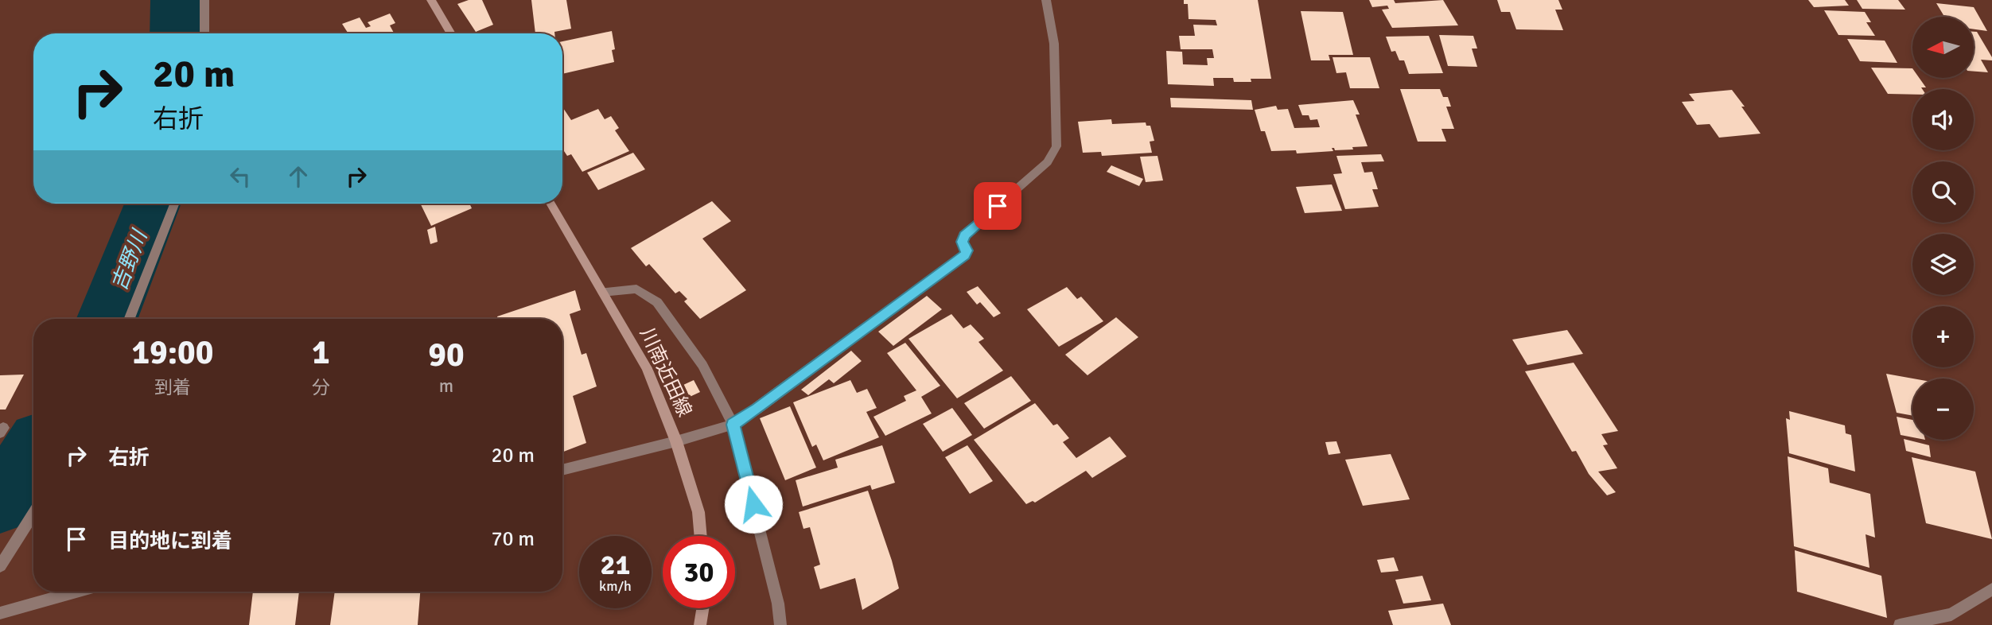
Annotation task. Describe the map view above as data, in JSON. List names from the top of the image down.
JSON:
{
  "streets": {
    "main road": ["川南近田線"]
  },
  "water": ["吉野川"],
  "north": "left",
  "page": {
    "map_buttons": ["+", "−"],
    "turn": ["20 m", "右折"],
    "eta": [
      "19:00",
      "到着",
      "1",
      "分",
      "90",
      "m"
    ],
    "list": [
      {
        "name": "右折",
        "value": "20 m"
      },
      {
        "name": "目的地に到着",
        "value": "70 m"
      }
    ],
    "speed": "21 km/h",
    "limit": "30"
  }
}
